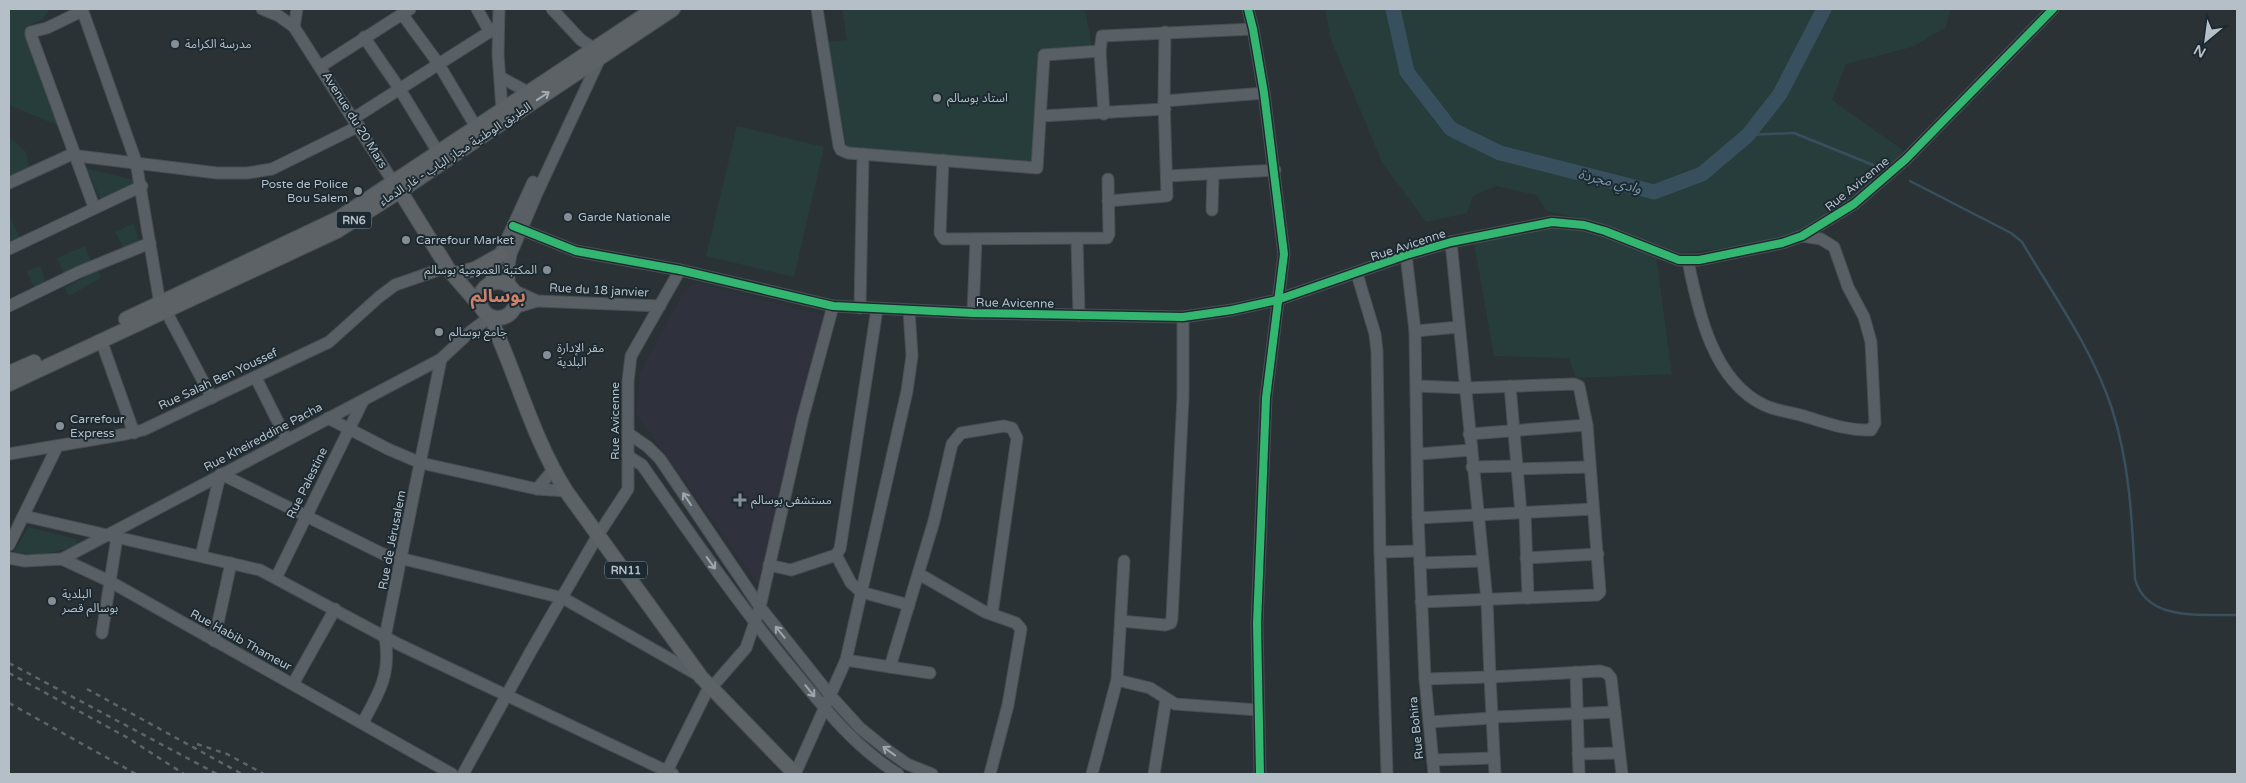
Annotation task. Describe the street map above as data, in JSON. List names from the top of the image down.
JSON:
{
  "streets": {
    "main road": [
      "Avenue du 20 Mars",
      "الطريق الوطنية مجاز الباب - غار الدماء",
      "RN6",
      "RN11"
    ],
    "street": [
      "Rue Avicenne",
      "Rue du 18 janvier",
      "Rue Salah Ben Youssef",
      "Rue Kheireddine Pacha",
      "Rue Palestine",
      "Rue de Jérusalem",
      "Rue Habib Thameur",
      "Rue Bohira"
    ]
  },
  "crossings": [
    ["Avenue du 20 Mars", "الطريق الوطنية مجاز الباب - غار الدماء"],
    ["Avenue du 20 Mars", "Rue Salah Ben Youssef"],
    ["Avenue du 20 Mars", "Rue Kheireddine Pacha"],
    ["Avenue du 20 Mars", "RN11"],
    ["Rue Avicenne", "Rue du 18 janvier"],
    ["Rue Avicenne", "RN11"],
    ["Rue Avicenne", "Rue Bohira"],
    ["Rue Kheireddine Pacha", "Rue Palestine"],
    ["Rue Kheireddine Pacha", "Rue de Jérusalem"],
    ["Rue Kheireddine Pacha", "RN11"],
    ["Rue Kheireddine Pacha", "Rue Habib Thameur"],
    ["Rue de Jérusalem", "Rue Habib Thameur"]
  ],
  "districts": ["بوسالم"],
  "water": ["وادي مجردة"],
  "places": {
    "other": [
      "مدرسة الكرامة",
      "استاد بوسالم",
      "Poste de Police Bou Salem",
      "Garde Nationale",
      "Carrefour Market",
      "المكتبة العمومية بوسالم",
      "جامع بوسالم",
      "مقر الإدارة البلدية",
      "Carrefour Express",
      "البلدية بوسالم قصر"
    ],
    "health": ["مستشفى بوسالم"]
  },
  "north": "bottom left"
}
